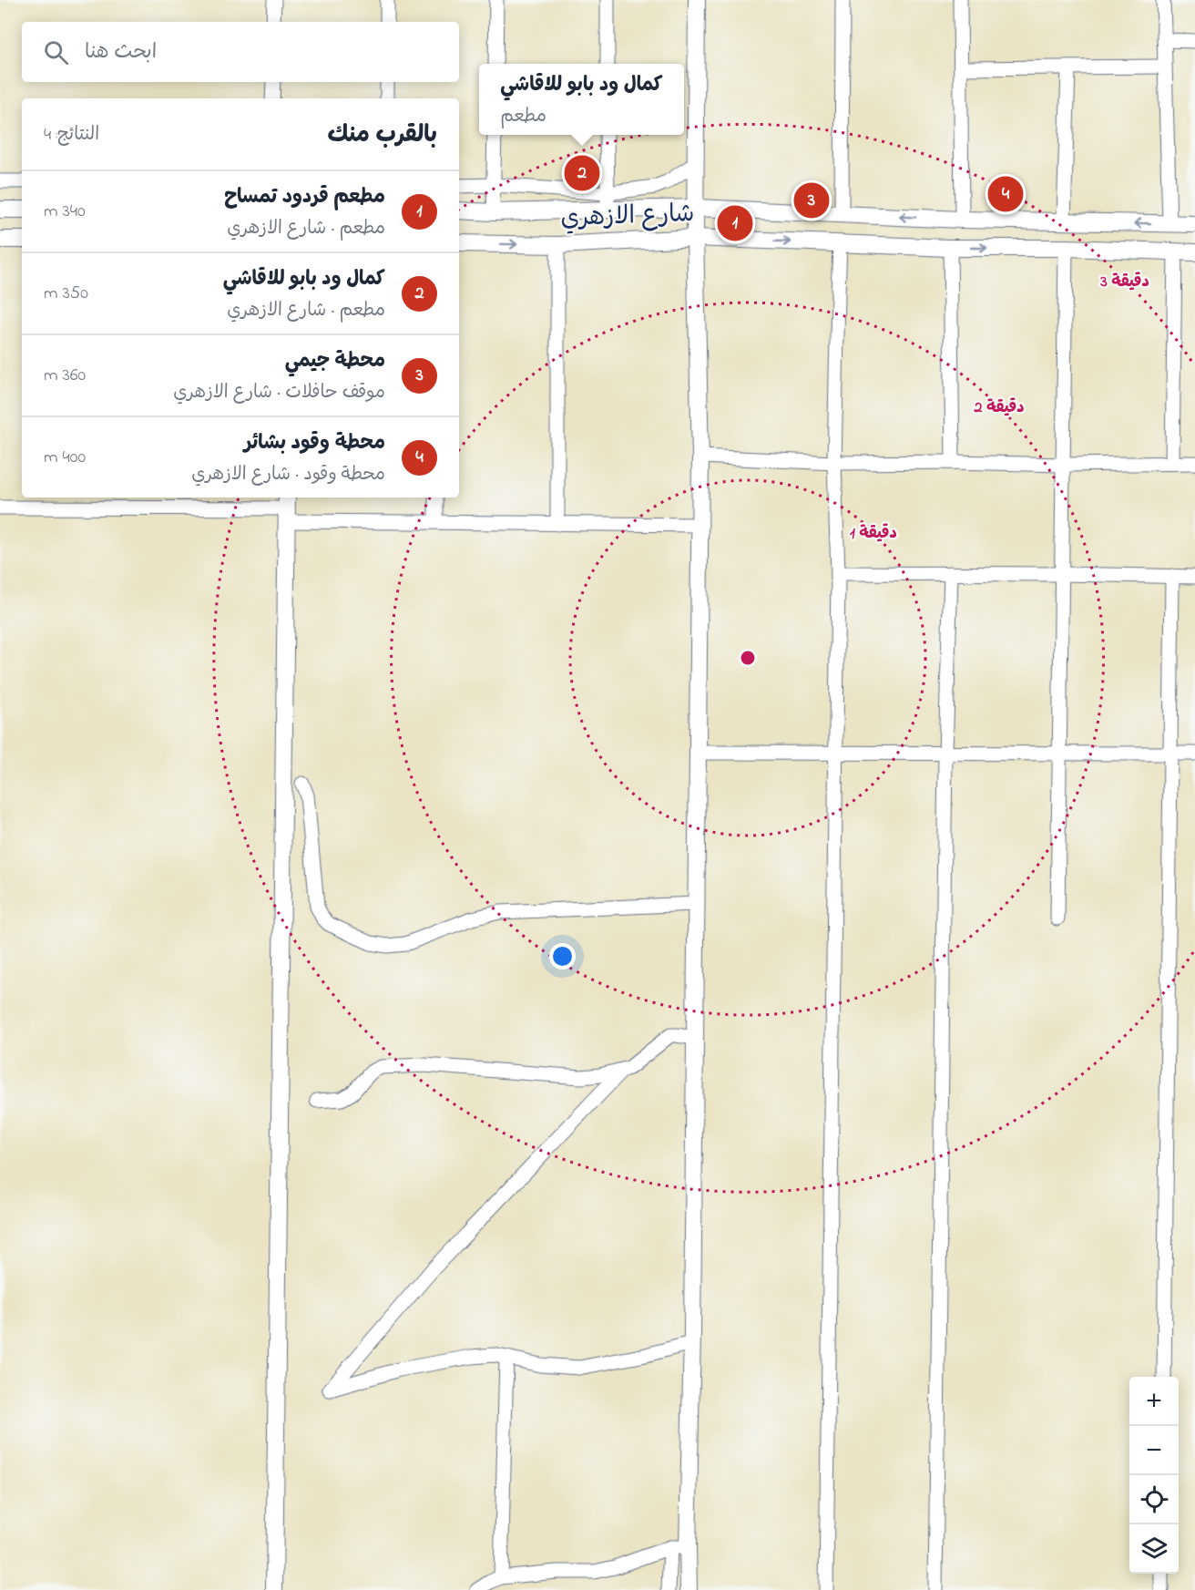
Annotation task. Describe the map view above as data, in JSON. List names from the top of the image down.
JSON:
{
  "streets": {
    "street": ["شارع الازهري"]
  },
  "page": {
    "search": "ابحث هنا",
    "popup": ["كمال ود بابو للاقاشي", "مطعم"],
    "heading": ["بالقرب منك", "النتائج: 4"],
    "pins": [
      "2",
      "4",
      "3",
      "1"
    ],
    "list": [
      {
        "mark": "1",
        "name": "مطعم قردود تمساح",
        "note": "مطعم · شارع الازهري",
        "value": "340 m"
      },
      {
        "mark": "2",
        "name": "كمال ود بابو للاقاشي",
        "note": "مطعم · شارع الازهري",
        "value": "350 m"
      },
      {
        "mark": "3",
        "name": "محطة جيمي",
        "note": "موقف حافلات · شارع الازهري",
        "value": "360 m"
      },
      {
        "mark": "4",
        "name": "محطة وقود بشائر",
        "note": "محطة وقود · شارع الازهري",
        "value": "400 m"
      }
    ],
    "map_buttons": ["+", "−"]
  },
  "rings": ["3 دقيقة", "2 دقيقة", "1 دقيقة"]
}
